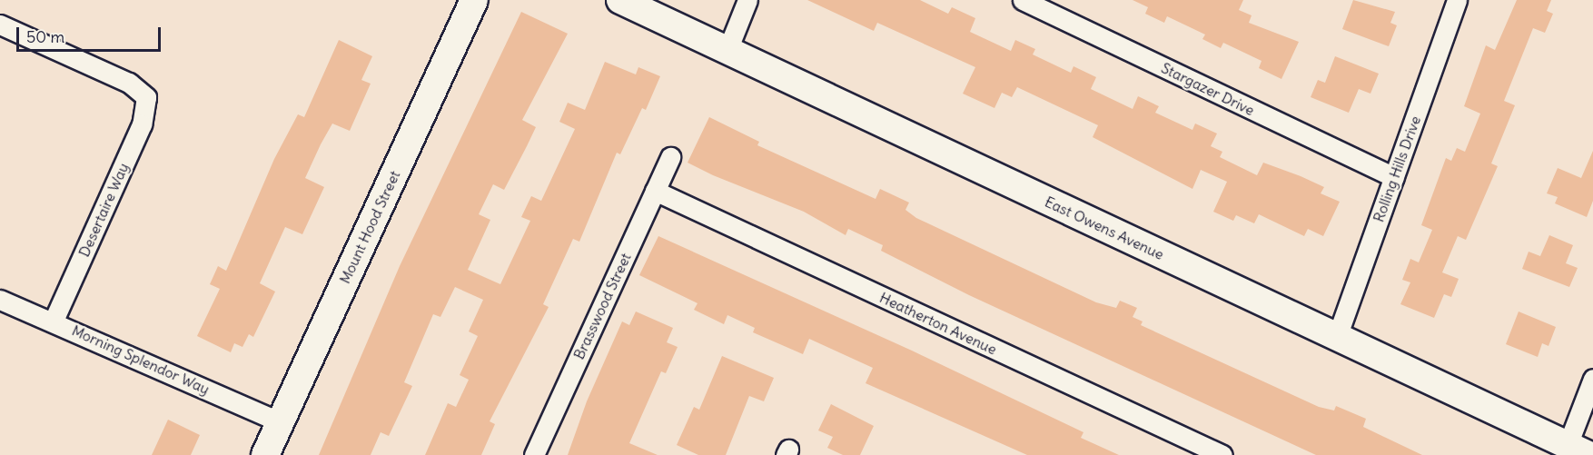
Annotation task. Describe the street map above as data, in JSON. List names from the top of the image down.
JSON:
{
  "streets": {
    "main road": ["Mount Hood Street", "East Owens Avenue"],
    "street": [
      "Stargazer Drive",
      "Rolling Hills Drive",
      "Desertaire Way",
      "Brasswood Street",
      "Heatherton Avenue",
      "Morning Splendor Way"
    ]
  },
  "crossings": [
    ["Stargazer Drive", "Rolling Hills Drive"],
    ["Rolling Hills Drive", "East Owens Avenue"],
    ["Desertaire Way", "Morning Splendor Way"],
    ["Mount Hood Street", "Morning Splendor Way"],
    ["Brasswood Street", "Heatherton Avenue"]
  ],
  "scale_bar": "50 m"
}
